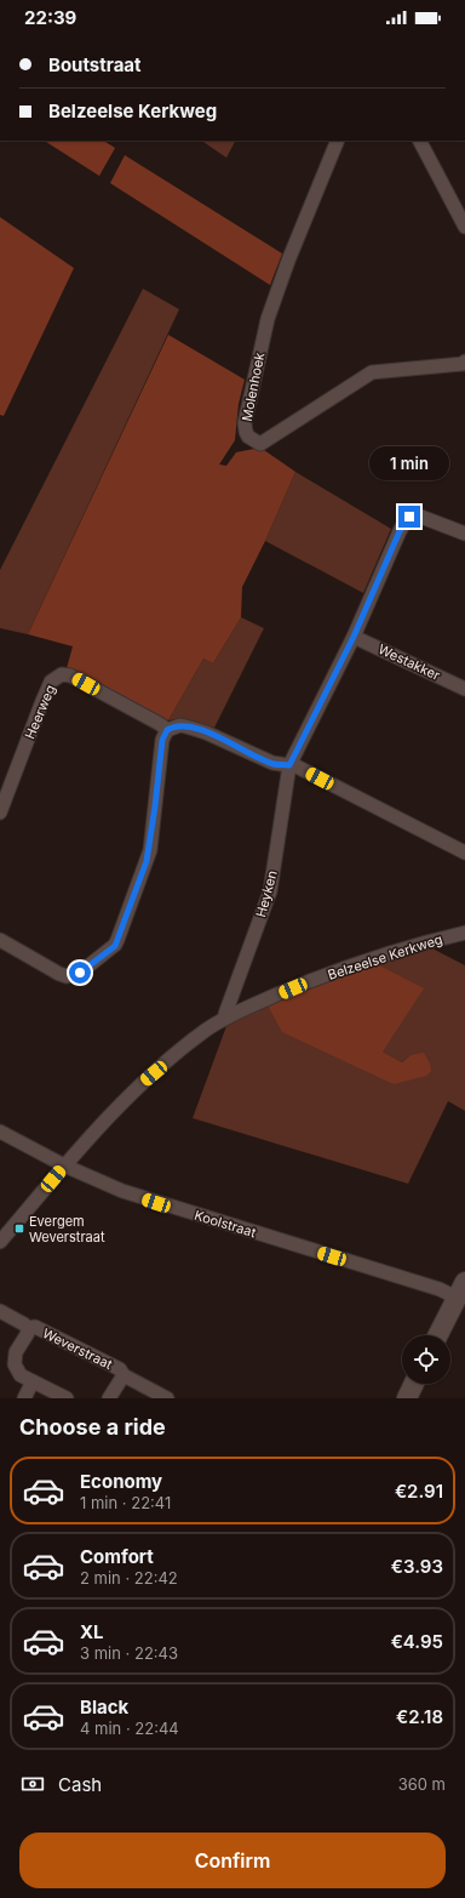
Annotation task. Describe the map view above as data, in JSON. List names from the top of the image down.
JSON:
{
  "streets": {
    "street": [
      "Molenhoek",
      "Westakker",
      "Heerweg",
      "Heyken",
      "Belzeelse Kerkweg",
      "Koolstraat",
      "Weverstraat"
    ]
  },
  "crossings": [
    ["Heyken", "Belzeelse Kerkweg"],
    ["Belzeelse Kerkweg", "Koolstraat"]
  ],
  "places": {
    "transit": ["Evergem Weverstraat"]
  },
  "page": {
    "status": "22:39",
    "banner": ["Boutstraat", "Belzeelse Kerkweg"],
    "bubble": "1 min",
    "heading": "Choose a ride",
    "list": [
      {
        "name": "Economy",
        "note": "1 min · 22:41",
        "value": "€2.91"
      },
      {
        "name": "Comfort",
        "note": "2 min · 22:42",
        "value": "€3.93"
      },
      {
        "name": "XL",
        "note": "3 min · 22:43",
        "value": "€4.95"
      },
      {
        "name": "Black",
        "note": "4 min · 22:44",
        "value": "€2.18"
      }
    ],
    "pay": ["Cash", "360 m"],
    "buttons": "Confirm"
  }
}
